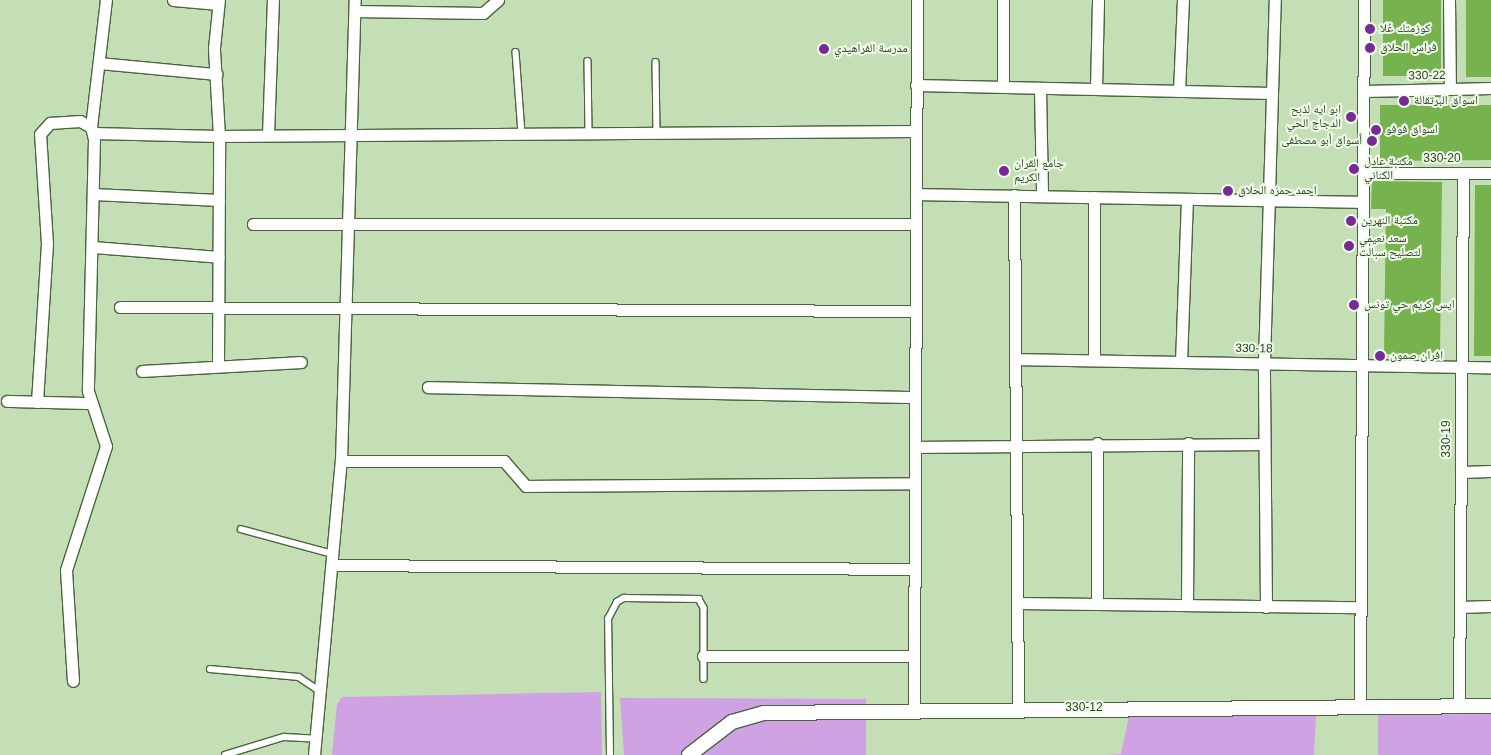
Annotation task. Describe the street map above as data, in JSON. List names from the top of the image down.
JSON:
{
  "streets": {
    "street": [
      "330-22",
      "330-20",
      "330-18",
      "330-19",
      "330-12"
    ]
  },
  "crossings": [
    ["330-20", "330-19"],
    ["330-18", "330-19"],
    ["330-19", "330-12"]
  ],
  "places": [
    "كوزمتك عُلا",
    "فراس الحلاق",
    "مدرسة الفراهيدي",
    "اسواق البرتقالة",
    "ابو ايه لذبح الدجاج الحي",
    "اسواق فوفو",
    "أسواق أبو مصطفى",
    "مكتبة عادل الكناني",
    "جامع القران الكريم",
    "احمد حمزه الحلاق",
    "مكتبة النهرين",
    "سعد نعيمي لتصليح سبالت",
    "ايس كريم حي تونس",
    "افران صمون"
  ]
}
